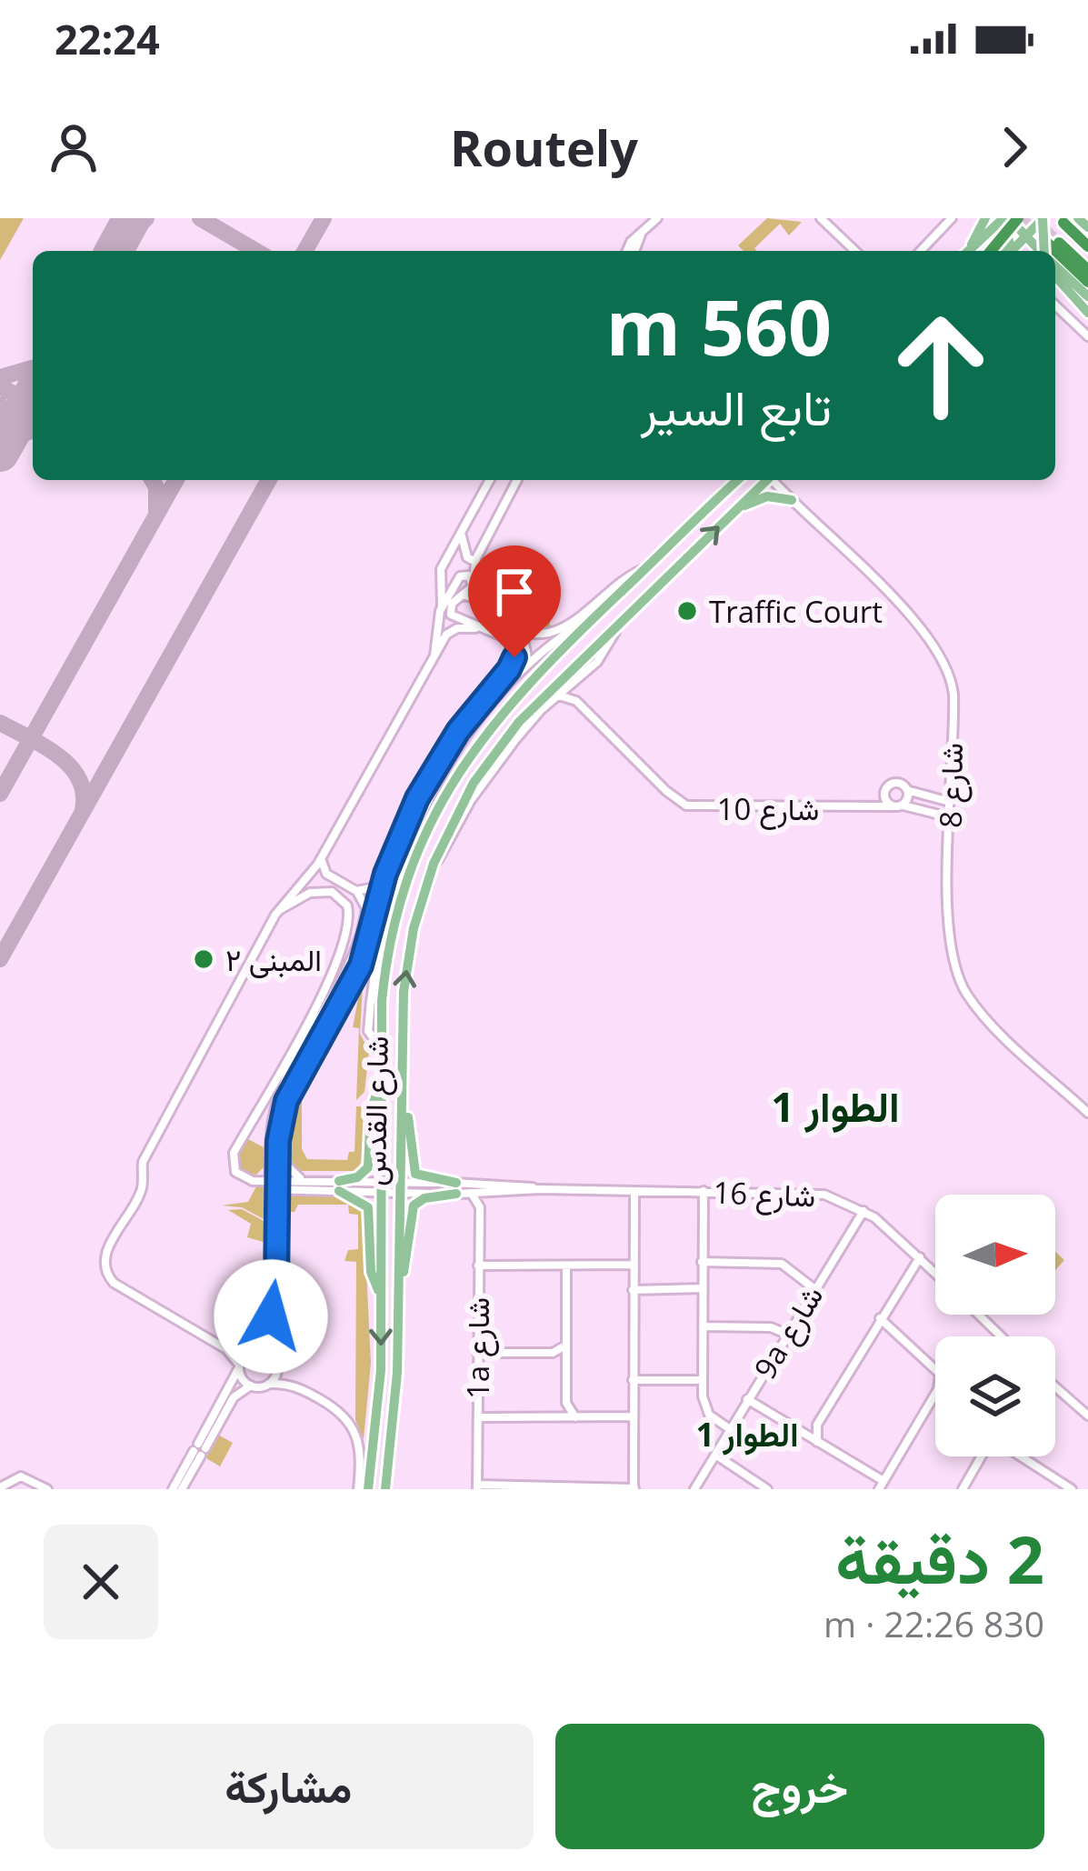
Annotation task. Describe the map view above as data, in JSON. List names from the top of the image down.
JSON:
{
  "streets": {
    "main road": ["شارع القدس"],
    "street": [
      "شارع 8",
      "شارع 10",
      "شارع 16",
      "9a شارع",
      "1a شارع"
    ]
  },
  "crossings": [
    ["شارع القدس", "شارع 16"],
    ["شارع 16", "9a شارع"]
  ],
  "districts": ["الطوار 1", "الطوار 1"],
  "places": ["Traffic Court", "المبنى ٢"],
  "north": "right",
  "page": {
    "status": "22:24",
    "header": "Routely",
    "turn": ["560 m", "تابع السير"],
    "heading": ["2 دقيقة", "830 m · 22:26"],
    "buttons": ["خروج", "مشاركة"]
  }
}
